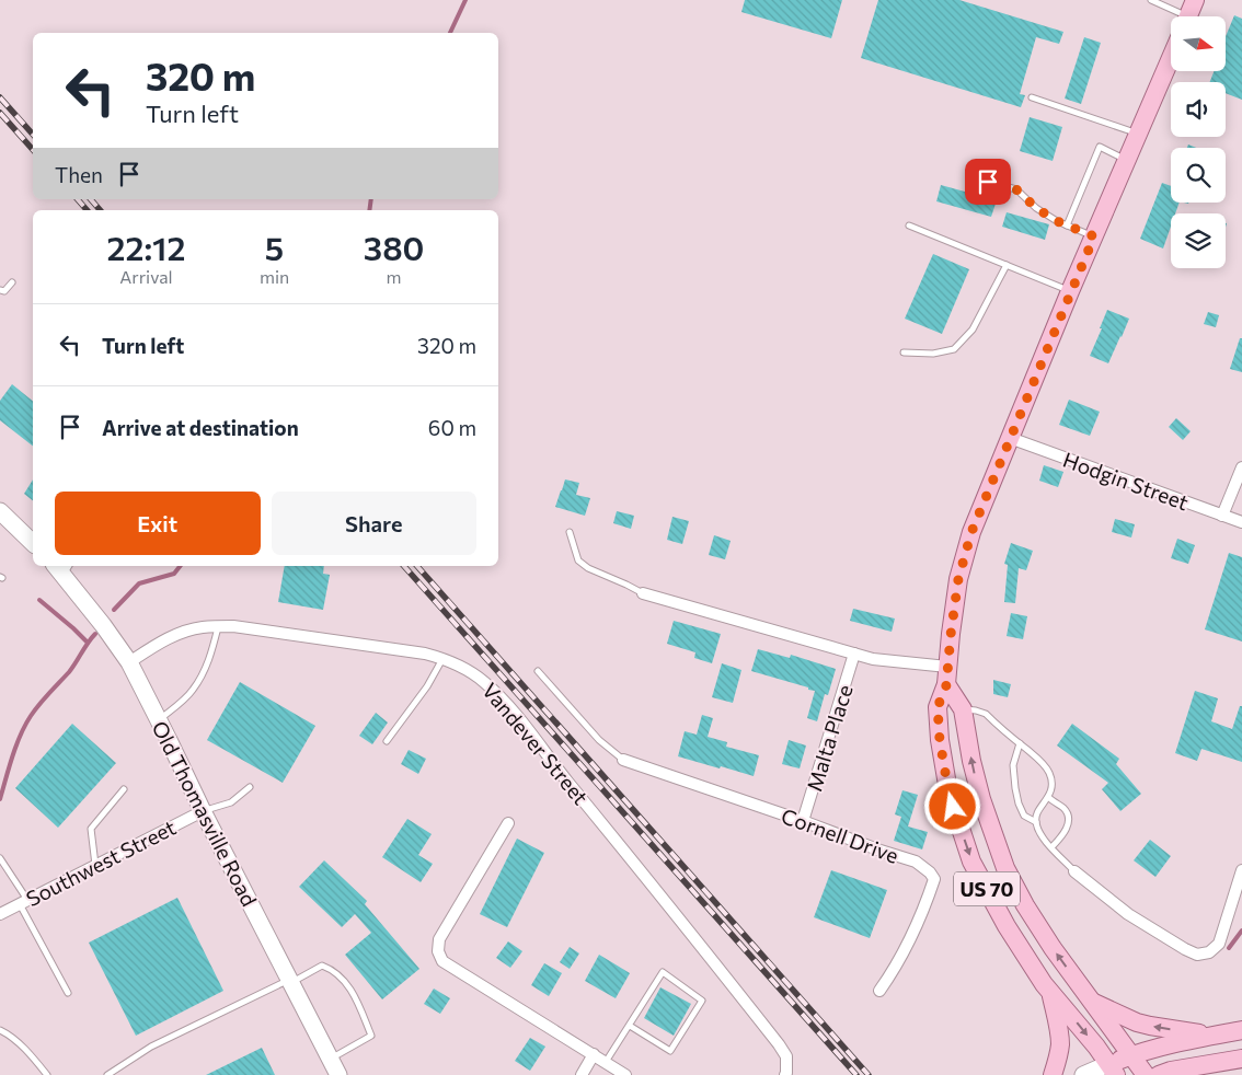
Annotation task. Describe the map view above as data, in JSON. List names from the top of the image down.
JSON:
{
  "streets": {
    "main road": ["US 70"],
    "street": [
      "Hodgin Street",
      "Malta Place",
      "Vandever Street",
      "Old Thomasville Road",
      "Cornell Drive",
      "Southwest Street"
    ]
  },
  "crossings": [
    ["Hodgin Street", "US 70"],
    ["Malta Place", "Cornell Drive"],
    ["Vandever Street", "Old Thomasville Road"],
    ["Old Thomasville Road", "Southwest Street"]
  ],
  "north": "right",
  "page": {
    "turn": ["320 m", "Turn left"],
    "then": "Then",
    "eta": [
      "22:12",
      "Arrival",
      "5",
      "min",
      "380",
      "m"
    ],
    "list": [
      {
        "name": "Turn left",
        "value": "320 m"
      },
      {
        "name": "Arrive at destination",
        "value": "60 m"
      }
    ],
    "buttons": ["Exit", "Share"]
  }
}
